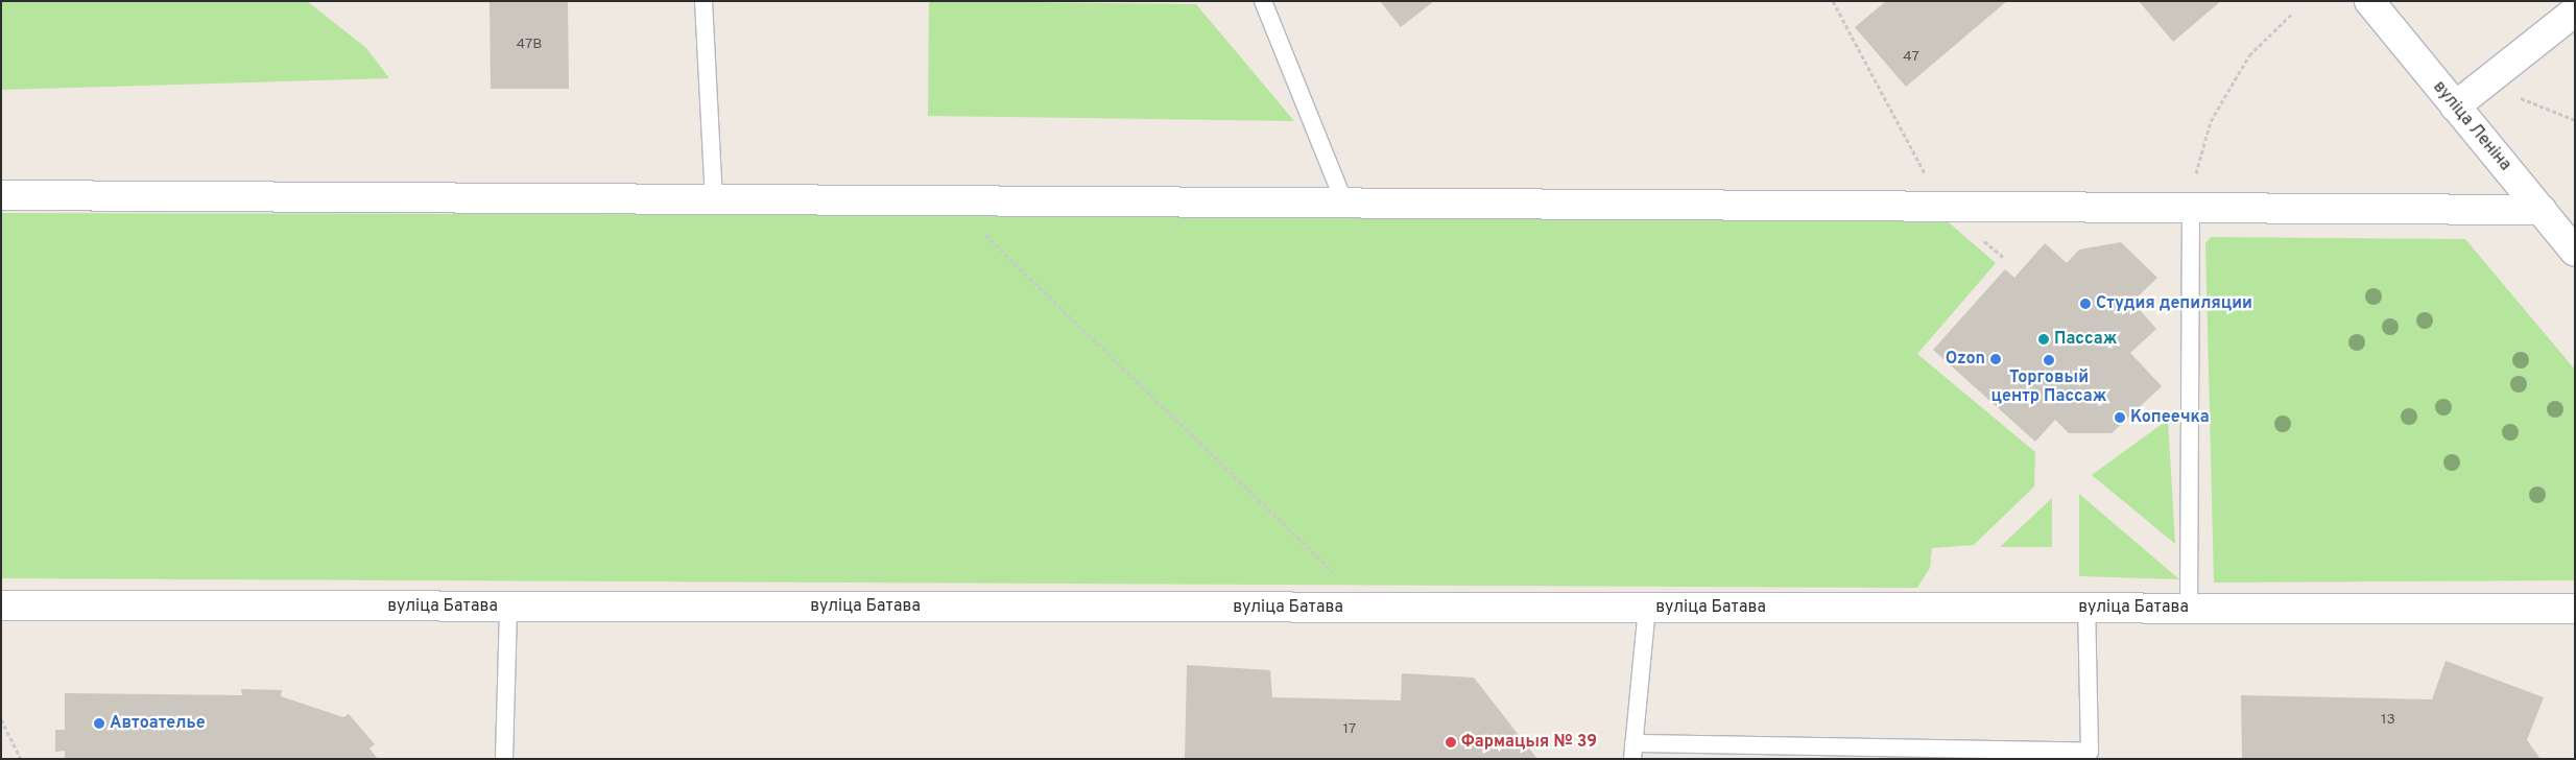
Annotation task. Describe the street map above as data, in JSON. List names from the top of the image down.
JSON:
{
  "streets": {
    "street": ["вуліца Леніна", "вуліца Батава"]
  },
  "places": [
    "Студия депиляции",
    "Пассаж",
    "Ozon",
    "Торговый центр Пассаж",
    "Копеечка",
    "Автоателье",
    "Фармацыя № 39"
  ],
  "house_numbers": [
    "47В",
    "47",
    "13",
    "17"
  ]
}
